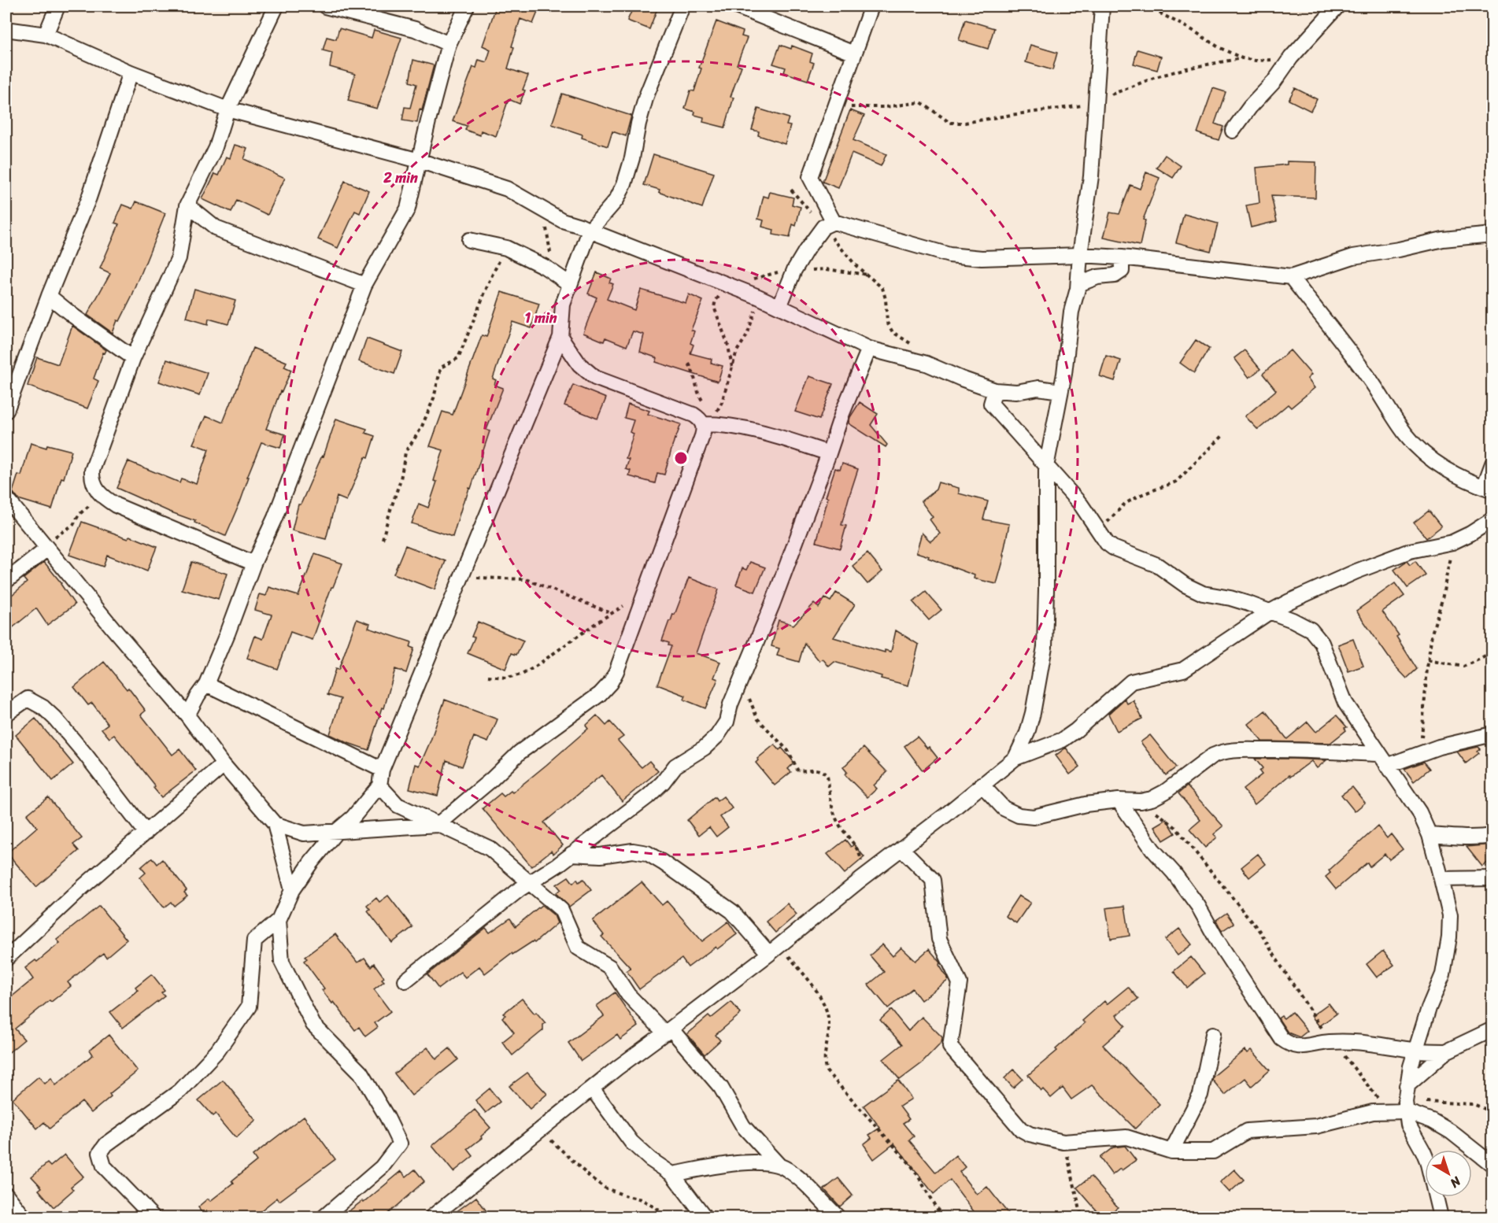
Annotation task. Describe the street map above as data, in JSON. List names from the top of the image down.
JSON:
{
  "north": "bottom right",
  "rings": ["2 min", "1 min"]
}
